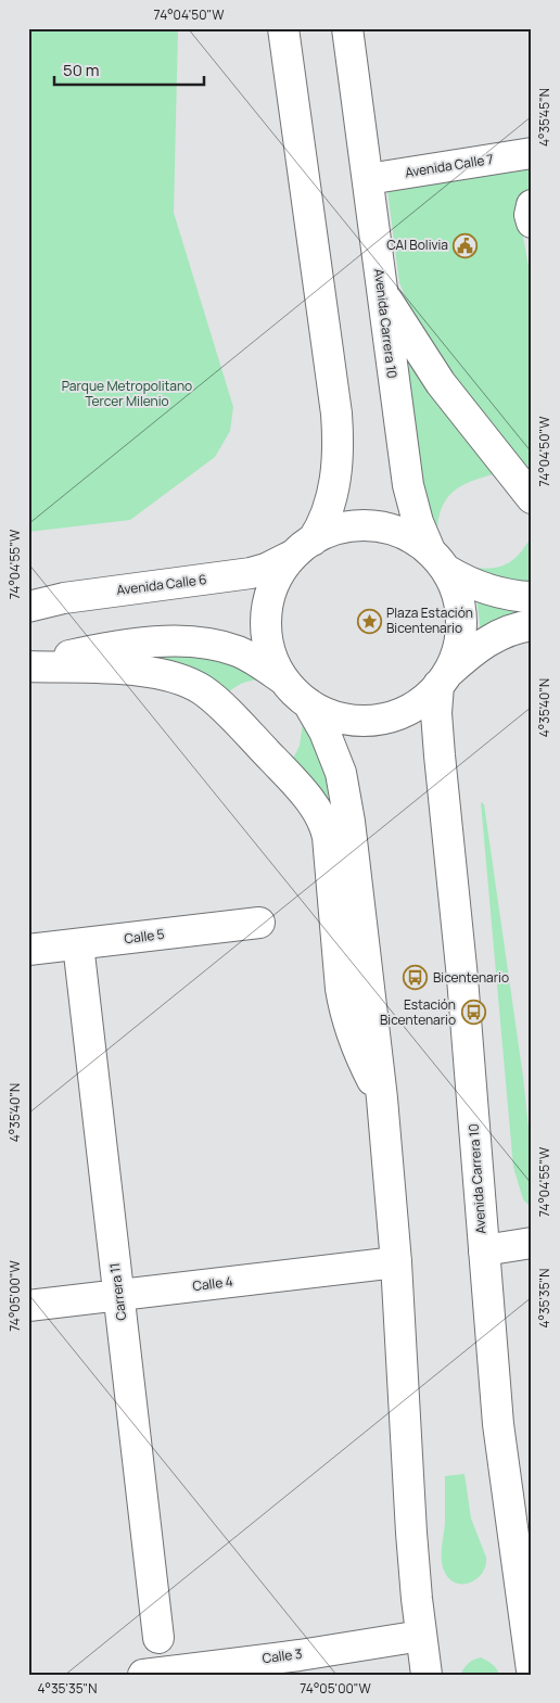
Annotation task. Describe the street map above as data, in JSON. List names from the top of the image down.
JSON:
{
  "streets": {
    "main road": [
      "Avenida Calle 7",
      "Avenida Carrera 10",
      "Avenida Calle 6",
      "Calle 5",
      "Calle 4",
      "Carrera 11",
      "Calle 3"
    ]
  },
  "crossings": [
    ["Avenida Calle 7", "Avenida Carrera 10"],
    ["Avenida Carrera 10", "Avenida Calle 6"],
    ["Calle 5", "Carrera 11"],
    ["Calle 4", "Carrera 11"]
  ],
  "parks": ["Parque Metropolitano Tercer Milenio"],
  "places": {
    "public building": ["CAI Bolivia"],
    "place": ["Plaza Estación Bicentenario"],
    "bus stop": ["Bicentenario", "Estación Bicentenario"]
  },
  "scale_bar": "50 m",
  "coordinates": [
    "74°04'50\"W",
    "4°35'45\"N",
    "74°04'55\"W",
    "4°35'40\"N",
    "74°05'00\"W",
    "4°35'35\"N"
  ]
}
